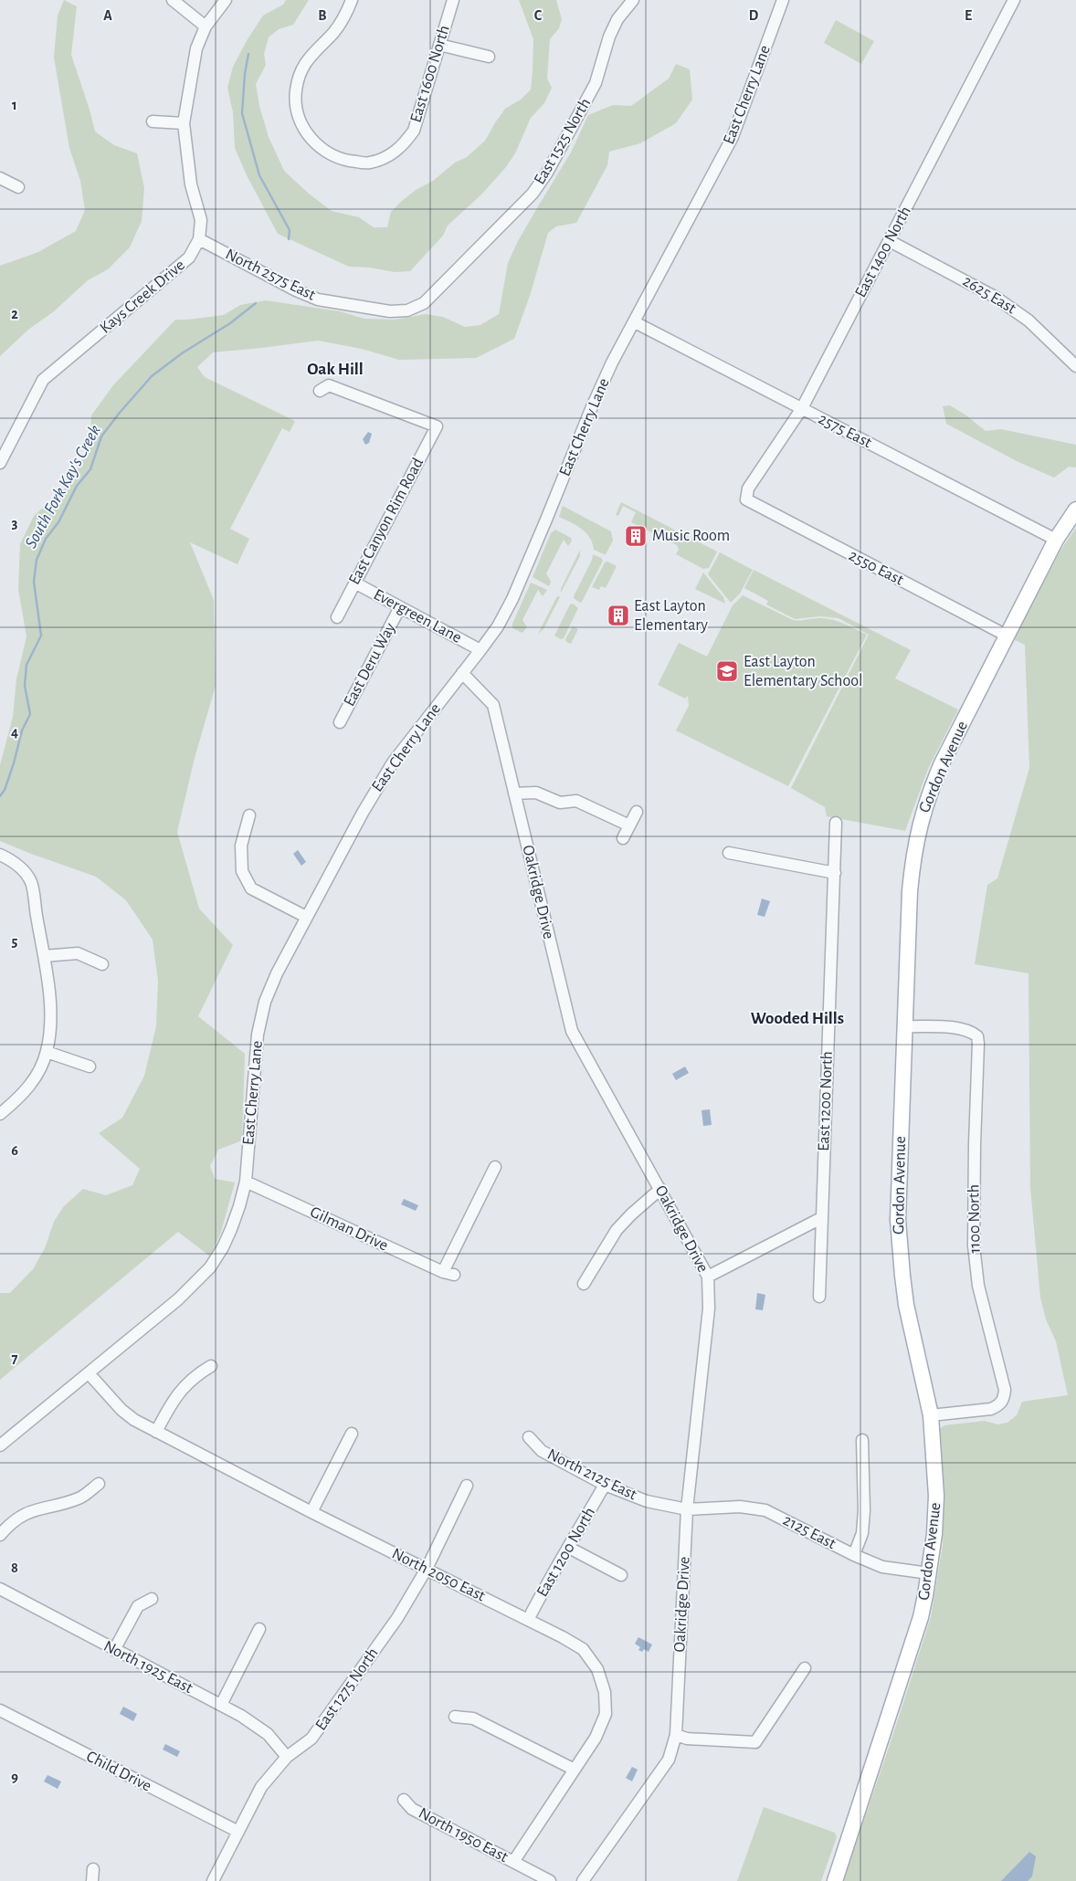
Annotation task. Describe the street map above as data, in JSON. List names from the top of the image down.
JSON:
{
  "streets": {
    "main road": ["Gordon Avenue"],
    "street": [
      "East 1600 North",
      "East Cherry Lane",
      "East 1525 North",
      "East 1400 North",
      "North 2575 East",
      "2625 East",
      "Kays Creek Drive",
      "2575 East",
      "East Canyon Rim Road",
      "2550 East",
      "Evergreen Lane",
      "East Deru Way",
      "Oakridge Drive",
      "East 1200 North",
      "1100 North",
      "Gilman Drive",
      "North 2125 East",
      "2125 East",
      "North 2050 East",
      "North 1925 East",
      "East 1275 North",
      "Child Drive",
      "North 1950 East"
    ]
  },
  "crossings": [
    ["East Cherry Lane", "2575 East"],
    ["East Cherry Lane", "Evergreen Lane"],
    ["East Cherry Lane", "Oakridge Drive"],
    ["East Cherry Lane", "Gilman Drive"],
    ["East Cherry Lane", "North 2050 East"],
    ["East 1525 North", "North 2575 East"],
    ["East 1400 North", "2625 East"],
    ["East 1400 North", "2575 East"],
    ["East 1400 North", "2550 East"],
    ["North 2575 East", "Kays Creek Drive"],
    ["2575 East", "Gordon Avenue"],
    ["East Canyon Rim Road", "Evergreen Lane"],
    ["2550 East", "Gordon Avenue"],
    ["Evergreen Lane", "East Deru Way"],
    ["Gordon Avenue", "1100 North"],
    ["Gordon Avenue", "2125 East"],
    ["Oakridge Drive", "North 2125 East"],
    ["Oakridge Drive", "2125 East"],
    ["East 1200 North", "North 2125 East"],
    ["East 1200 North", "North 2050 East"],
    ["North 2125 East", "2125 East"],
    ["North 2050 East", "East 1275 North"],
    ["North 2050 East", "North 1950 East"],
    ["North 1925 East", "East 1275 North"],
    ["East 1275 North", "Child Drive"]
  ],
  "districts": ["Oak Hill", "Wooded Hills"],
  "water": ["South Fork Kay's Creek"],
  "places": {
    "building": ["Music Room", "East Layton Elementary"],
    "school or university": ["East Layton Elementary School"]
  },
  "grid": {
    "columns": [
      "A",
      "B",
      "C",
      "D",
      "E"
    ],
    "rows": [
      "1",
      "2",
      "3",
      "4",
      "5",
      "6",
      "7",
      "8",
      "9"
    ]
  }
}
